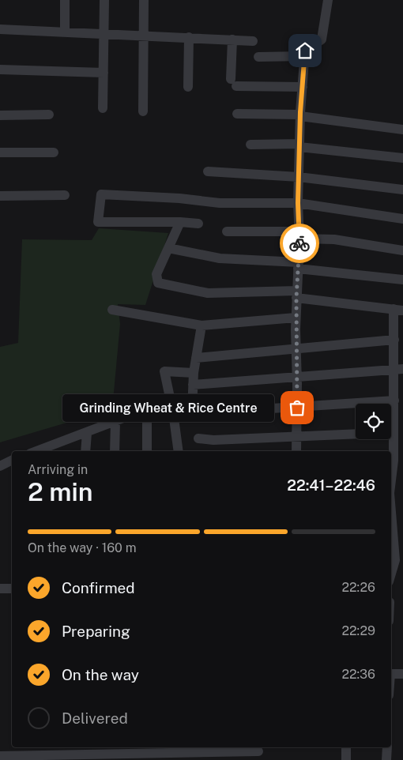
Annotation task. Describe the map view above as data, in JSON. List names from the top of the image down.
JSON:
{
  "places": ["Grinding Wheat & Rice Centre"],
  "page": {
    "bubble": "Grinding Wheat & Rice Centre",
    "heading": ["2 min", "Arriving in", "22:41–22:46"],
    "bar": "On the way · 160 m",
    "list": [
      ["Confirmed", "22:26"],
      ["Preparing", "22:29"],
      ["On the way", "22:36"],
      "Delivered"
    ]
  }
}
